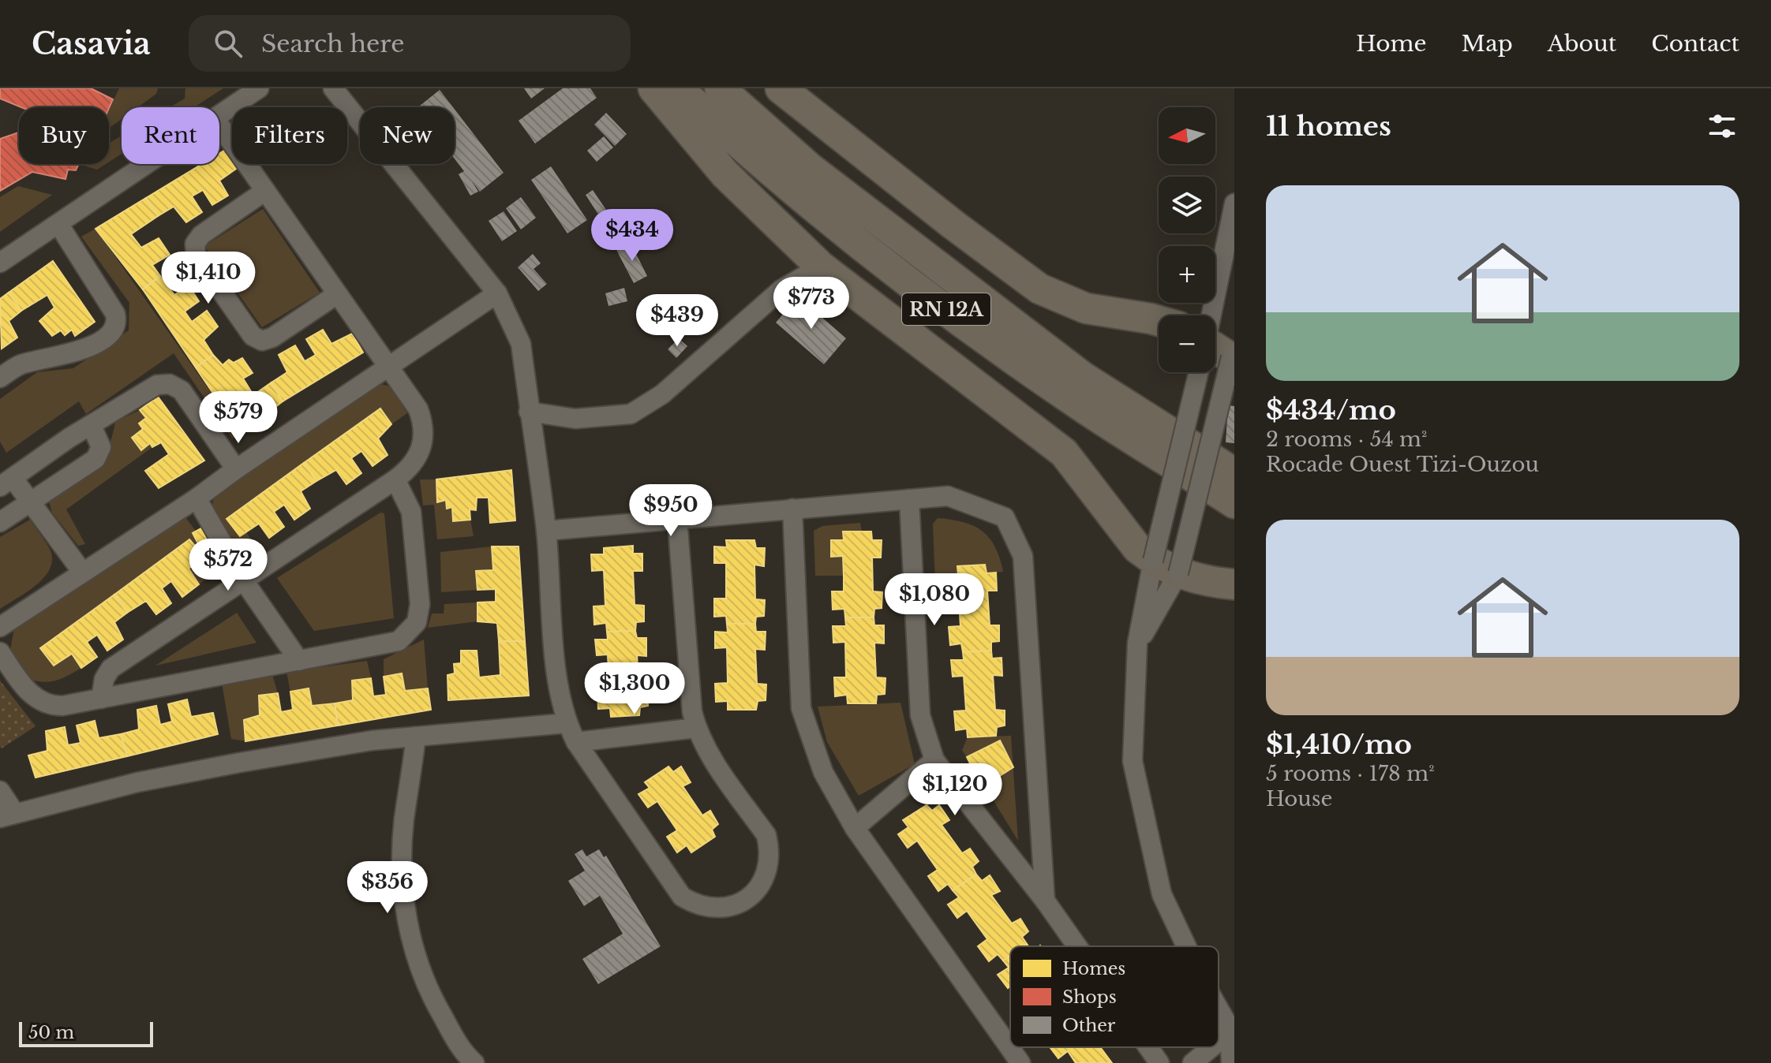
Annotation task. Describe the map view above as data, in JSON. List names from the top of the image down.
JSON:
{
  "streets": {
    "highway": ["RN 12A"]
  },
  "legend": ["Homes", "Shops", "Other"],
  "scale_bar": "50 m",
  "north": "left",
  "page": {
    "header": "Casavia",
    "search": "Search here",
    "nav": [
      "Home",
      "Map",
      "About",
      "Contact"
    ],
    "heading": "11 homes",
    "map_buttons": ["+", "−"],
    "chip": [
      "Buy",
      "Rent",
      "Filters",
      "New"
    ],
    "list": [
      {
        "name": "$434/mo",
        "note": "2 rooms · 54 m² · Rocade Ouest Tizi-Ouzou"
      },
      {
        "name": "$1,410/mo",
        "note": "5 rooms · 178 m² · House"
      }
    ],
    "price": [
      "$434",
      "$1,410",
      "$773",
      "$439",
      "$579",
      "$950",
      "$572",
      "$1,080",
      "$1,300",
      "$1,120",
      "$356"
    ],
    "scale": "50 m"
  }
}
